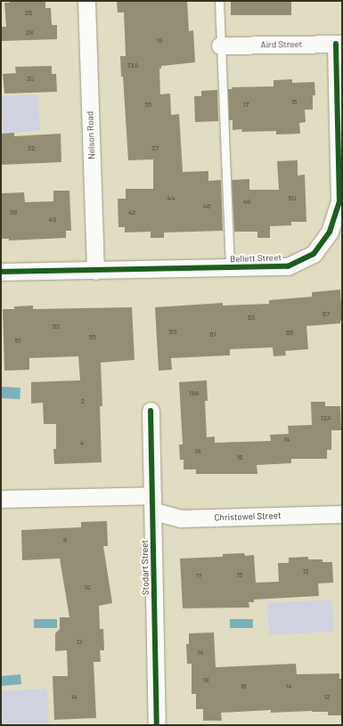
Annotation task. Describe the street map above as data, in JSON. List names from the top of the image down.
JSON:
{
  "streets": {
    "street": [
      "Aird Street",
      "Nelson Road",
      "Bellett Street",
      "Christowel Street",
      "Stodart Street"
    ]
  },
  "crossings": [
    ["Aird Street", "Bellett Street"],
    ["Nelson Road", "Bellett Street"],
    ["Christowel Street", "Stodart Street"]
  ],
  "house_numbers": [
    "26",
    "28",
    "19",
    "33A",
    "30",
    "15",
    "35",
    "17",
    "32",
    "37",
    "44",
    "50",
    "48",
    "46",
    "38",
    "42",
    "40",
    "67",
    "63",
    "53",
    "59",
    "65",
    "61",
    "55",
    "51",
    "18A",
    "2",
    "12A",
    "14",
    "4",
    "18",
    "16",
    "8",
    "13",
    "15",
    "17",
    "10",
    "12",
    "1A",
    "18",
    "16",
    "14",
    "14",
    "12"
  ]
}
